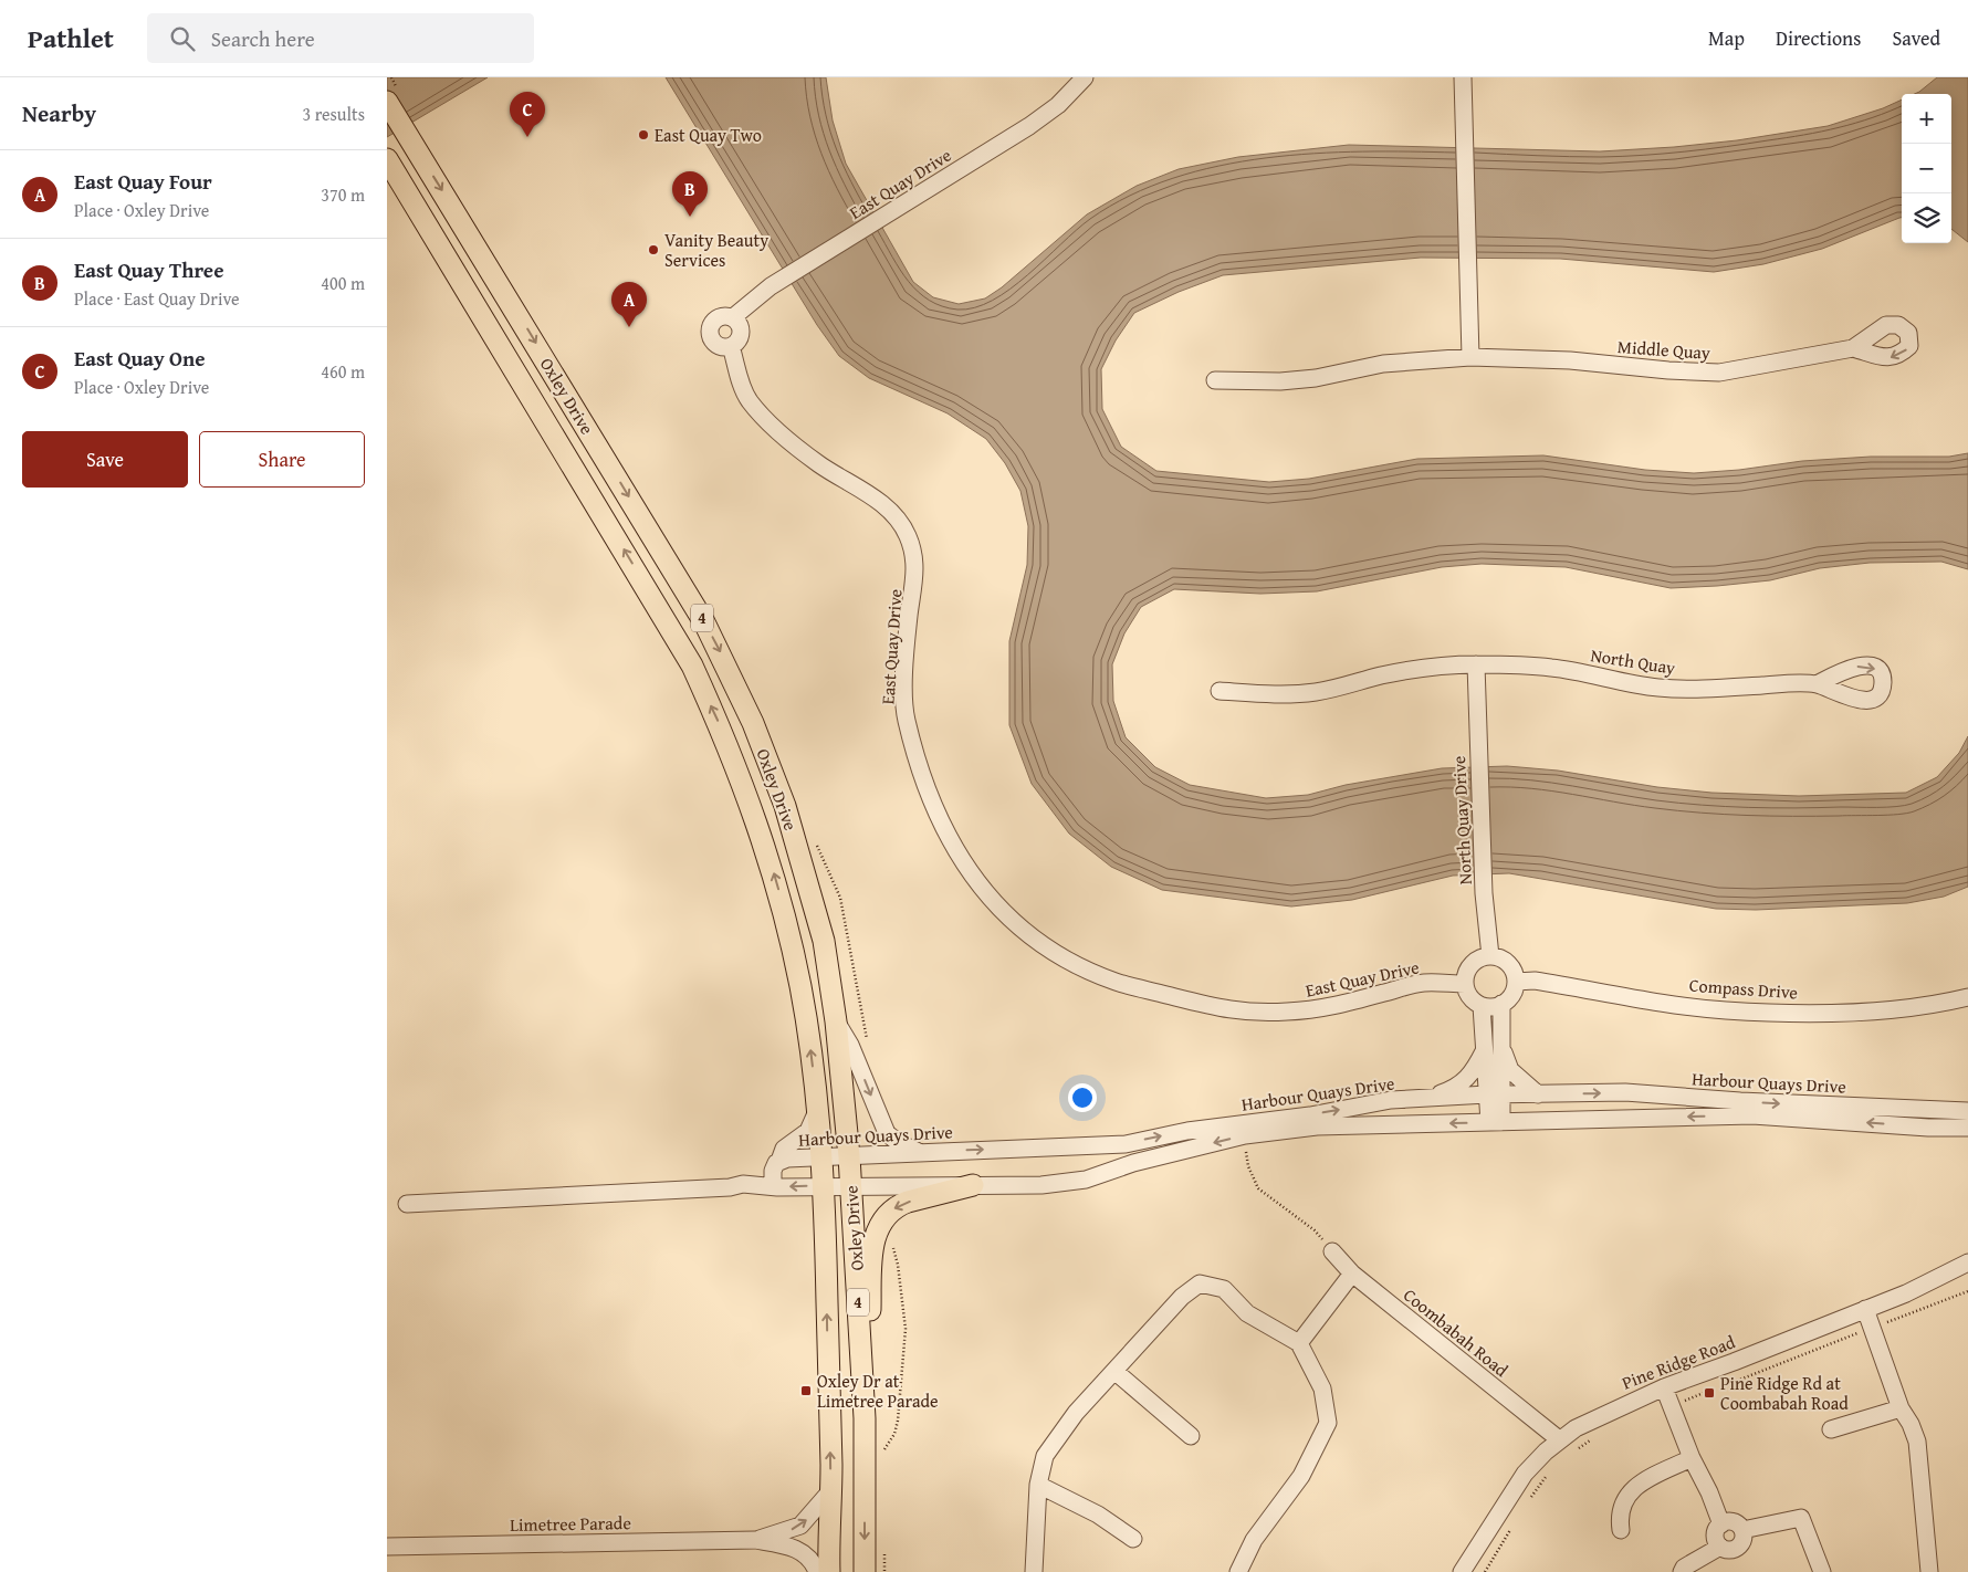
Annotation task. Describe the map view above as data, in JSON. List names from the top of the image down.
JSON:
{
  "streets": {
    "main road": ["Oxley Drive", "4"],
    "street": [
      "East Quay Drive",
      "Middle Quay",
      "North Quay",
      "North Quay Drive",
      "Compass Drive",
      "Harbour Quays Drive",
      "Coombabah Road",
      "Pine Ridge Road",
      "Limetree Parade"
    ]
  },
  "crossings": [
    ["East Quay Drive", "North Quay Drive"],
    ["East Quay Drive", "Compass Drive"],
    ["Oxley Drive", "Harbour Quays Drive"],
    ["Oxley Drive", "Limetree Parade"],
    ["North Quay", "North Quay Drive"],
    ["North Quay Drive", "Compass Drive"],
    ["Coombabah Road", "Pine Ridge Road"]
  ],
  "places": {
    "other": ["East Quay Two", "Vanity Beauty Services"],
    "transit": ["Oxley Dr at Limetree Parade", "Pine Ridge Rd at Coombabah Road"]
  },
  "page": {
    "header": "Pathlet",
    "search": "Search here",
    "nav": ["Map", "Directions", "Saved"],
    "heading": ["Nearby", "3 results"],
    "pins": ["C", "B", "A"],
    "map_buttons": ["+", "−"],
    "list": [
      {
        "mark": "A",
        "name": "East Quay Four",
        "note": "Place · Oxley Drive",
        "value": "370 m"
      },
      {
        "mark": "B",
        "name": "East Quay Three",
        "note": "Place · East Quay Drive",
        "value": "400 m"
      },
      {
        "mark": "C",
        "name": "East Quay One",
        "note": "Place · Oxley Drive",
        "value": "460 m"
      }
    ],
    "buttons": ["Save", "Share"]
  }
}
